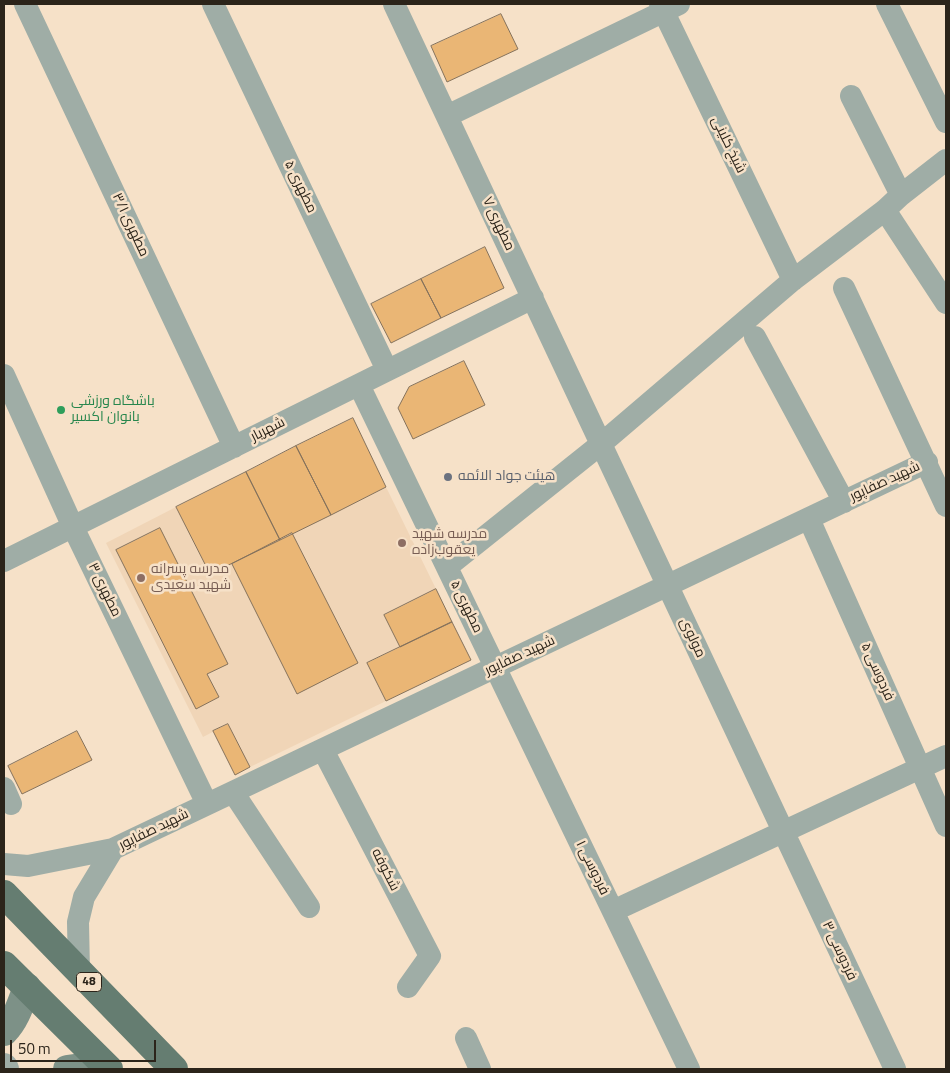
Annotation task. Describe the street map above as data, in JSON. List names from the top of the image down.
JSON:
{
  "streets": {
    "main road": ["48"],
    "street": [
      "شیخ کلینی",
      "مطهری ۵",
      "مطهری ۷",
      "مطهری ۳/۱",
      "شهریار",
      "شهید صفاپور",
      "مطهری ۳",
      "مولوی",
      "فردوسی ۵",
      "فردوسی ۱",
      "شکوفه",
      "فردوسی ۳"
    ]
  },
  "crossings": [
    ["مطهری ۵", "شهریار"],
    ["مطهری ۵", "شهید صفاپور"],
    ["مطهری ۵", "فردوسی ۱"],
    ["مطهری ۷", "شهریار"],
    ["مطهری ۷", "مولوی"],
    ["مطهری ۳/۱", "شهریار"],
    ["شهریار", "مطهری ۳"],
    ["شهید صفاپور", "مطهری ۳"],
    ["شهید صفاپور", "مولوی"],
    ["شهید صفاپور", "فردوسی ۵"],
    ["شهید صفاپور", "فردوسی ۱"],
    ["شهید صفاپور", "شکوفه"],
    ["مولوی", "فردوسی ۳"]
  ],
  "places": [
    "باشگاه ورزشی بانوان اکسیر",
    "هیئت جواد الائمه",
    "مدرسه شهید یعقوب‌زاده",
    "مدرسه پسرانه شهید سعیدی"
  ],
  "scale_bar": "50 m"
}
